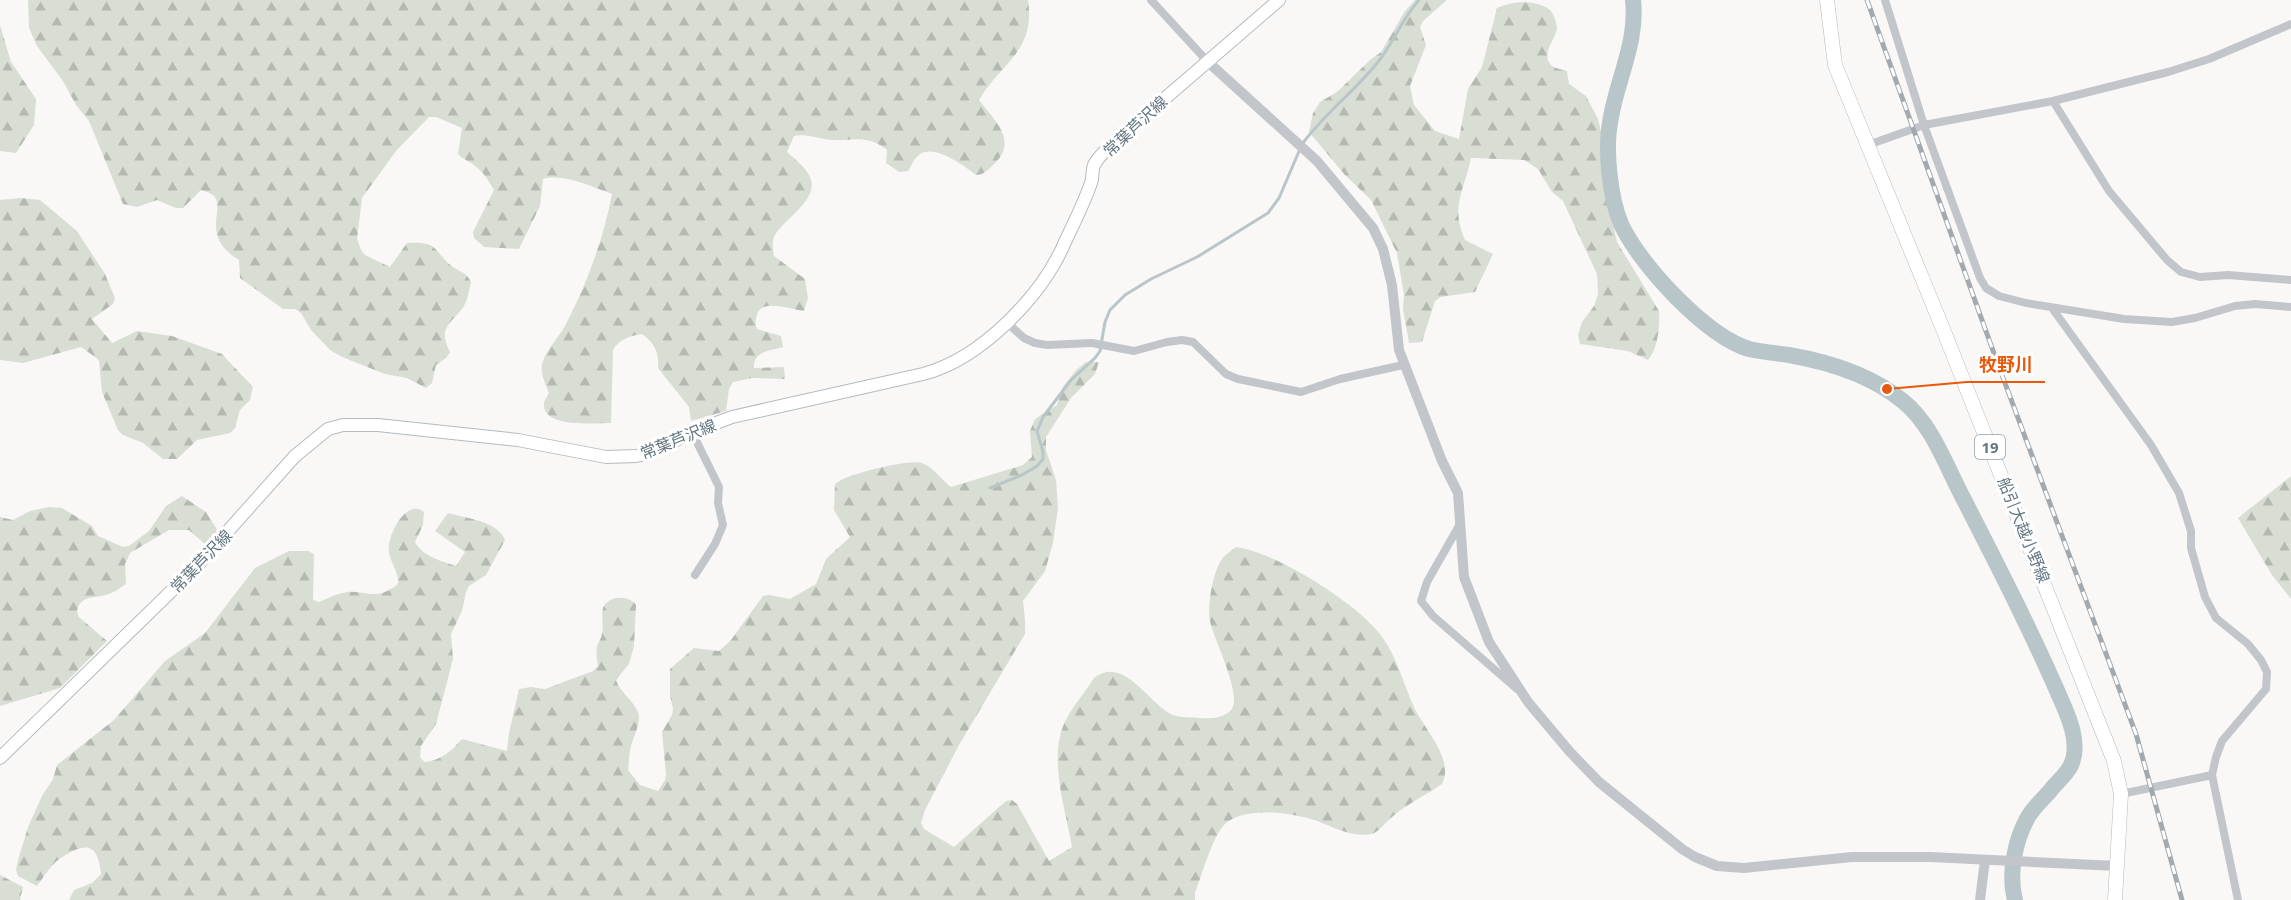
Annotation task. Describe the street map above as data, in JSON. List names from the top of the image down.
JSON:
{
  "streets": {
    "main road": ["常葉芦沢線", "19", "船引大越小野線"]
  },
  "places": ["牧野川"]
}
